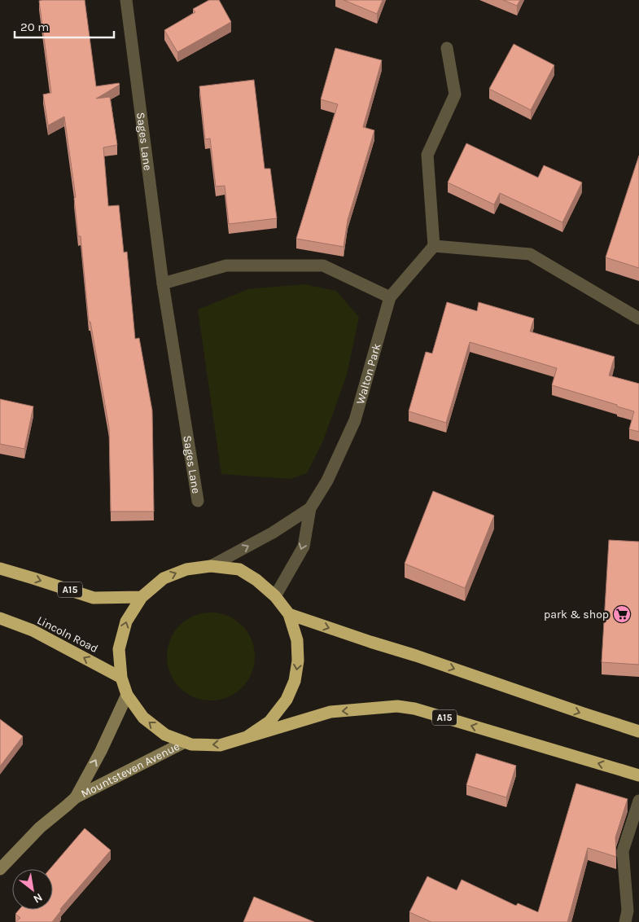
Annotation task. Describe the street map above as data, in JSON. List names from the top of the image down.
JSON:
{
  "streets": {
    "highway": ["A15", "Lincoln Road"],
    "street": ["Sages Lane", "Walton Park", "Mountsteven Avenue"]
  },
  "crossings": [
    ["Walton Park", "A15"],
    ["A15", "Lincoln Road"],
    ["A15", "Mountsteven Avenue"]
  ],
  "places": {
    "supermarket": ["park & shop"]
  },
  "scale_bar": "20 m",
  "north": "bottom right"
}
